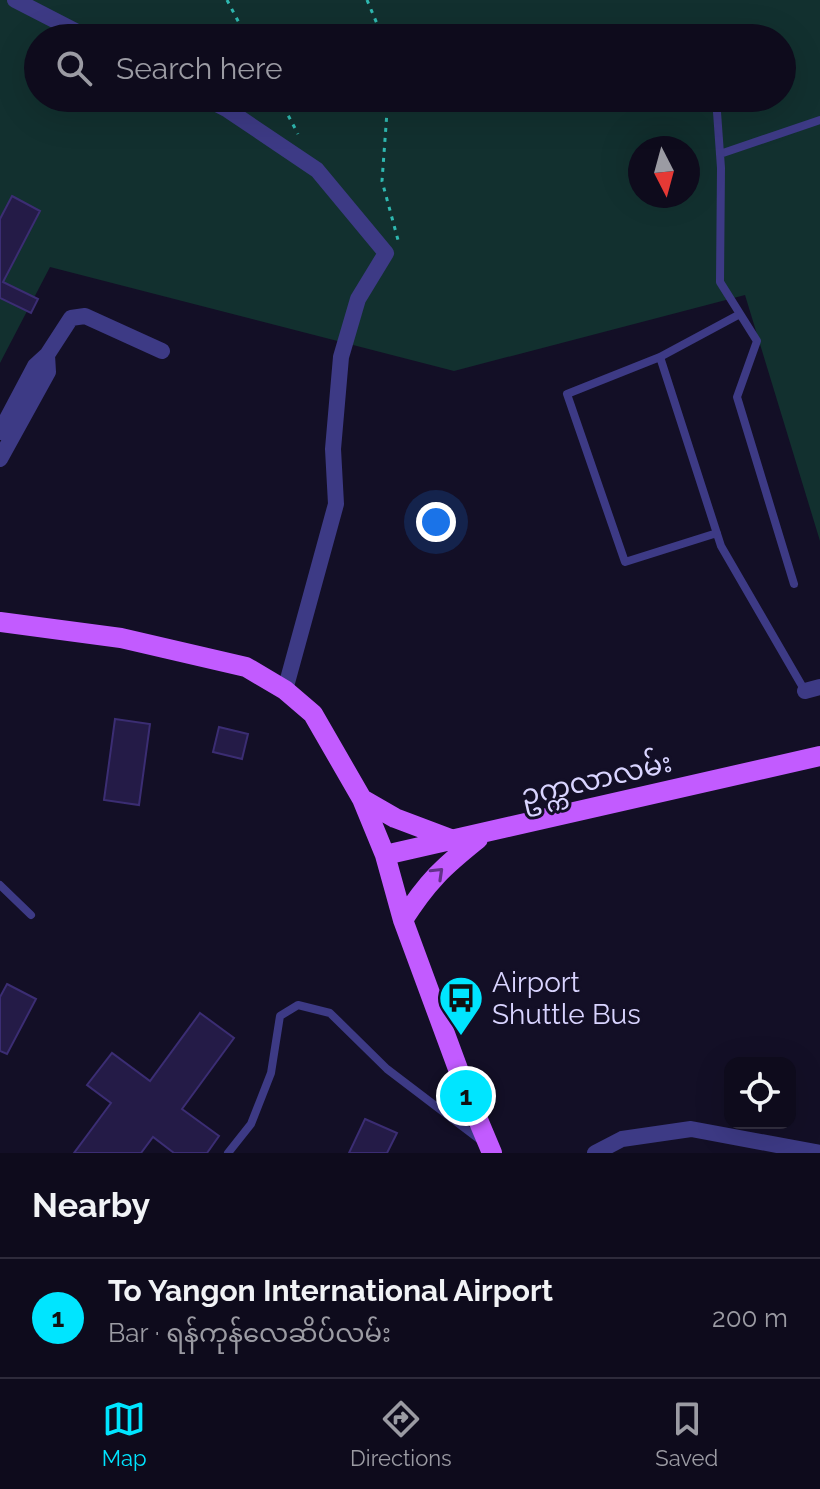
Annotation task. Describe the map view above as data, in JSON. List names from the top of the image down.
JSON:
{
  "streets": {
    "main road": ["ဥက္ကလာလမ်း"]
  },
  "places": {
    "bus stop": ["Airport Shuttle Bus"]
  },
  "north": "bottom",
  "page": {
    "search": "Search here",
    "pins": "1",
    "heading": "Nearby",
    "list": [
      {
        "mark": "1",
        "name": "To Yangon International Airport",
        "note": "Bar · ရန်ကုန်လေဆိပ်လမ်း",
        "value": "200 m"
      }
    ],
    "nav": ["Map", "Directions", "Saved"]
  }
}
